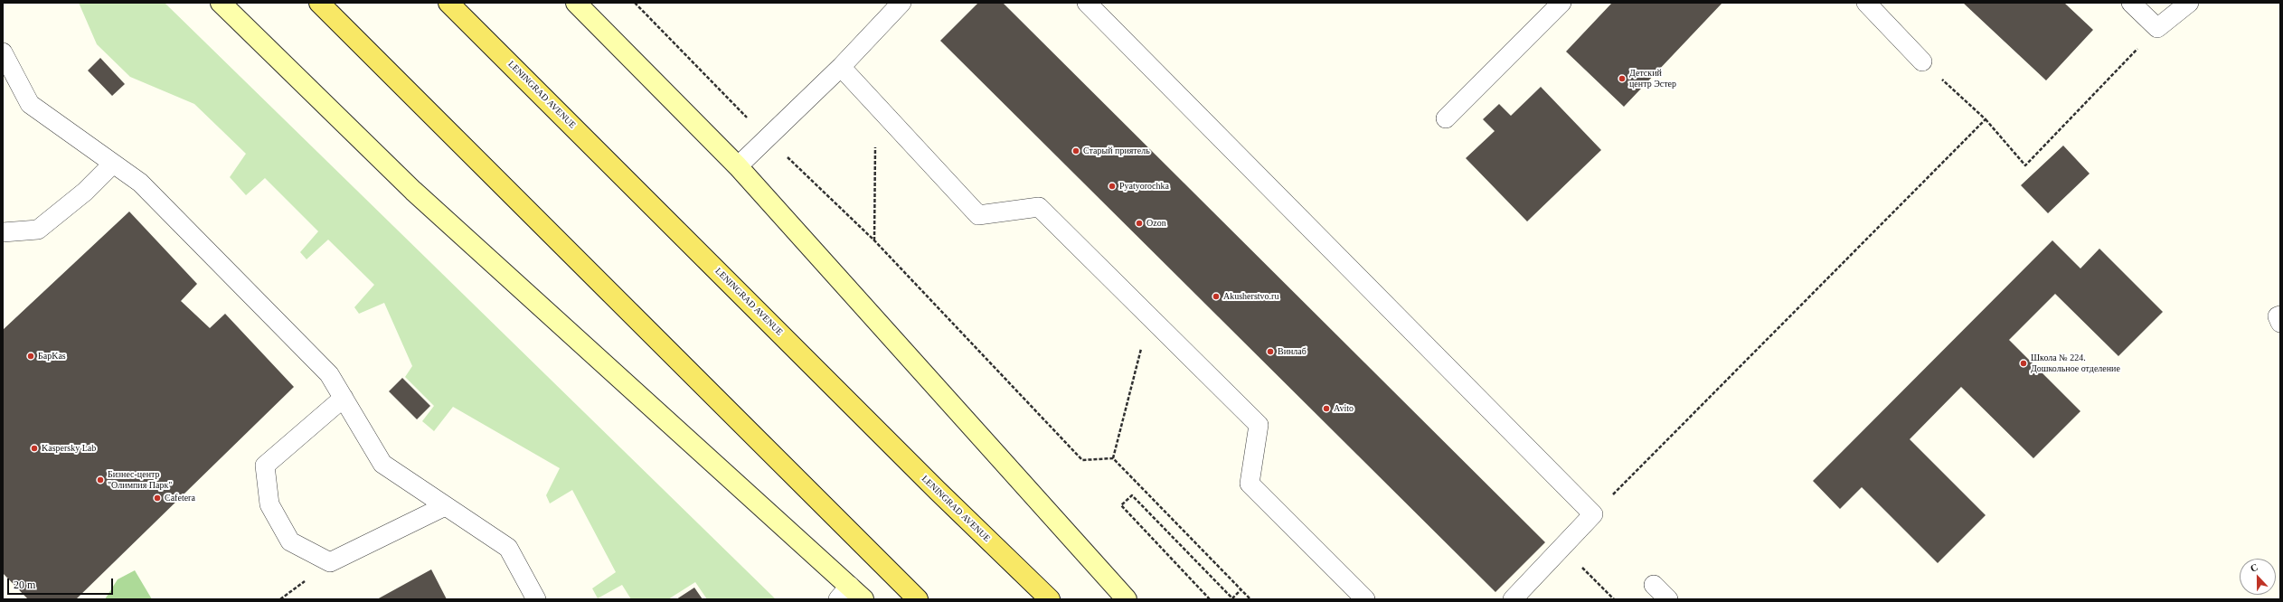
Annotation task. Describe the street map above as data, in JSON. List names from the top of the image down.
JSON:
{
  "streets": {
    "main road": ["LENINGRAD AVENUE"]
  },
  "places": [
    "Детский центр Эстер",
    "Старый приятель",
    "Pyatyorochka",
    "Ozon",
    "Akusherstvo.ru",
    "Винлаб",
    "БарKas",
    "Школа № 224. Дошкольное отделение",
    "Avito",
    "Kaspersky Lab",
    "Бизнес-центр \"Олимпия Парк\"",
    "Cafetera"
  ],
  "scale_bar": "20 m",
  "north": "top"
}
